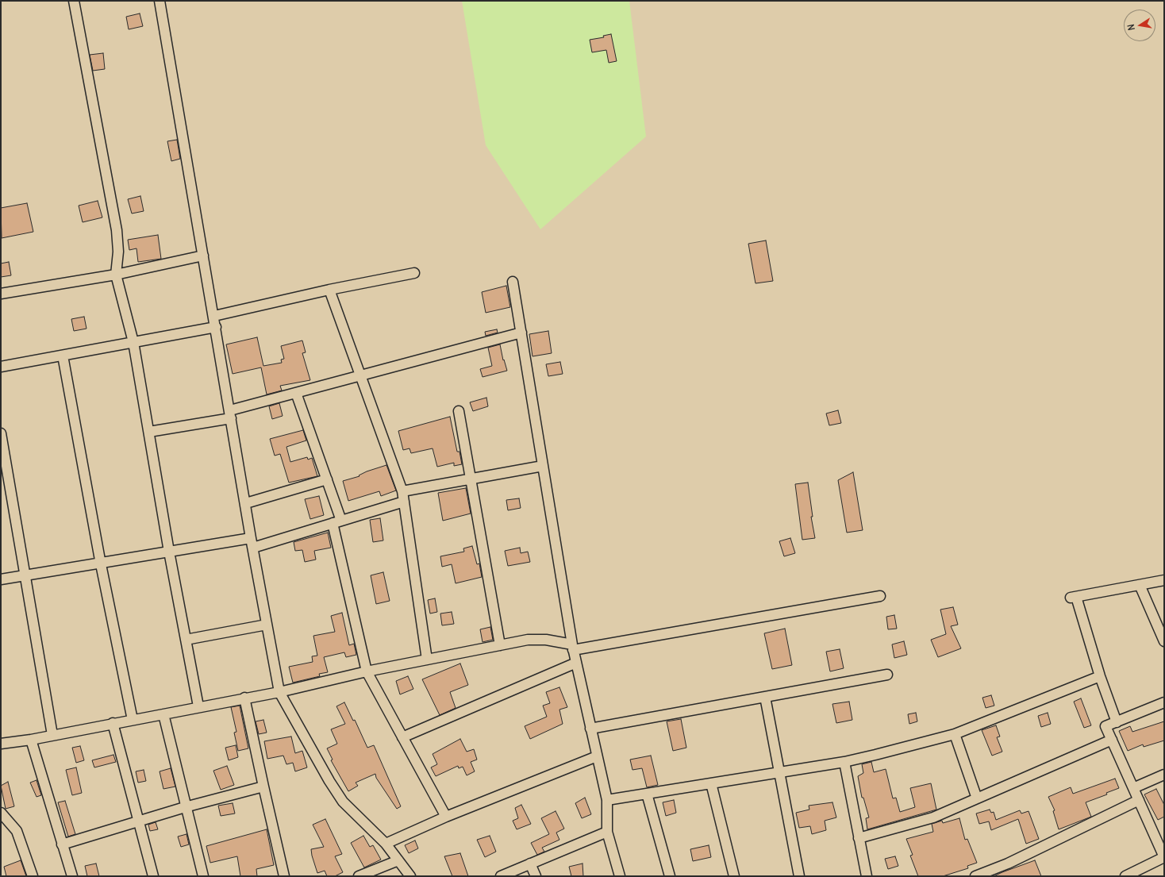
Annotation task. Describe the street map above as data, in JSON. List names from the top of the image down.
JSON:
{
  "north": "left"
}
